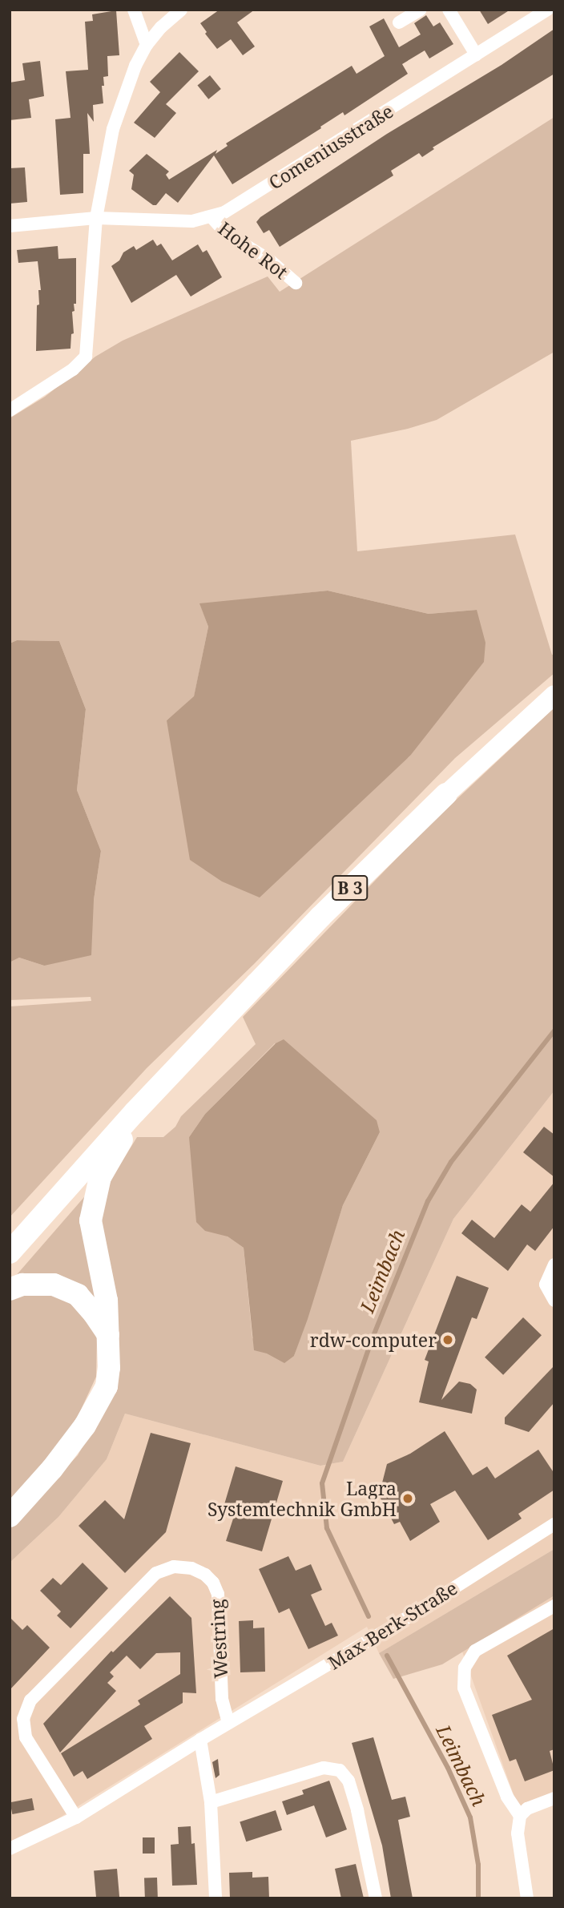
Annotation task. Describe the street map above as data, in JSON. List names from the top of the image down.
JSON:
{
  "streets": {
    "highway": ["B 3"],
    "street": [
      "Comeniusstraße",
      "Hohe Rot",
      "Max-Berk-Straße",
      "Westring"
    ]
  },
  "crossings": [
    ["Comeniusstraße", "Hohe Rot"],
    ["Max-Berk-Straße", "Westring"]
  ],
  "water": ["Leimbach"],
  "places": ["rdw-computer", "Lagra Systemtechnik GmbH"]
}
